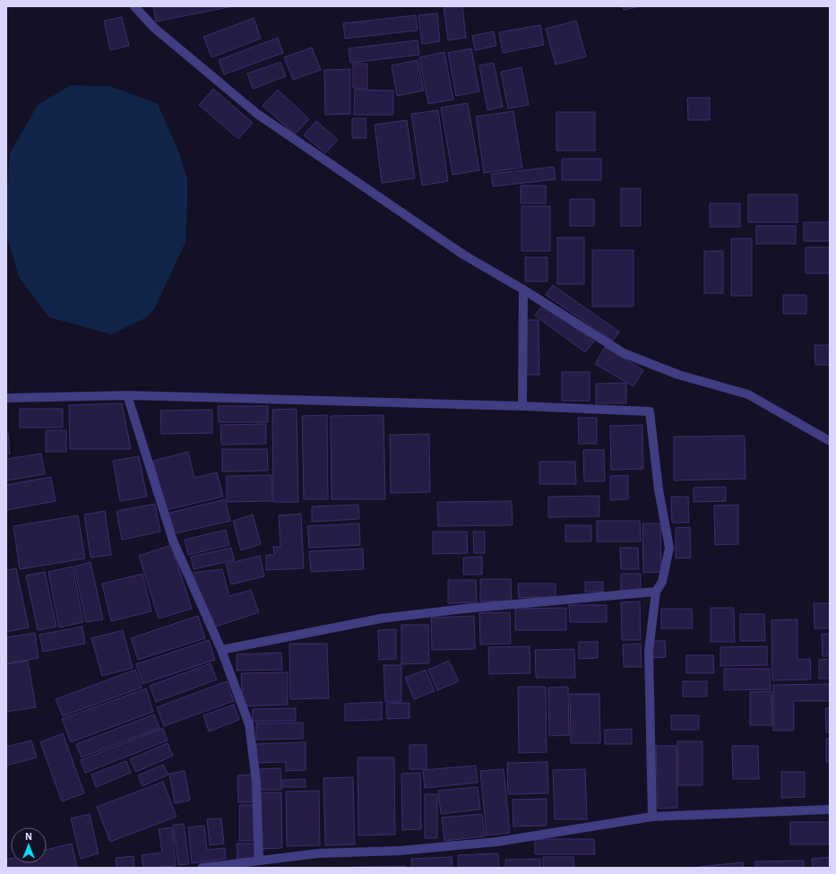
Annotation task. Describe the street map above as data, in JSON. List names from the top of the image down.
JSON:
{
  "north": "top"
}
